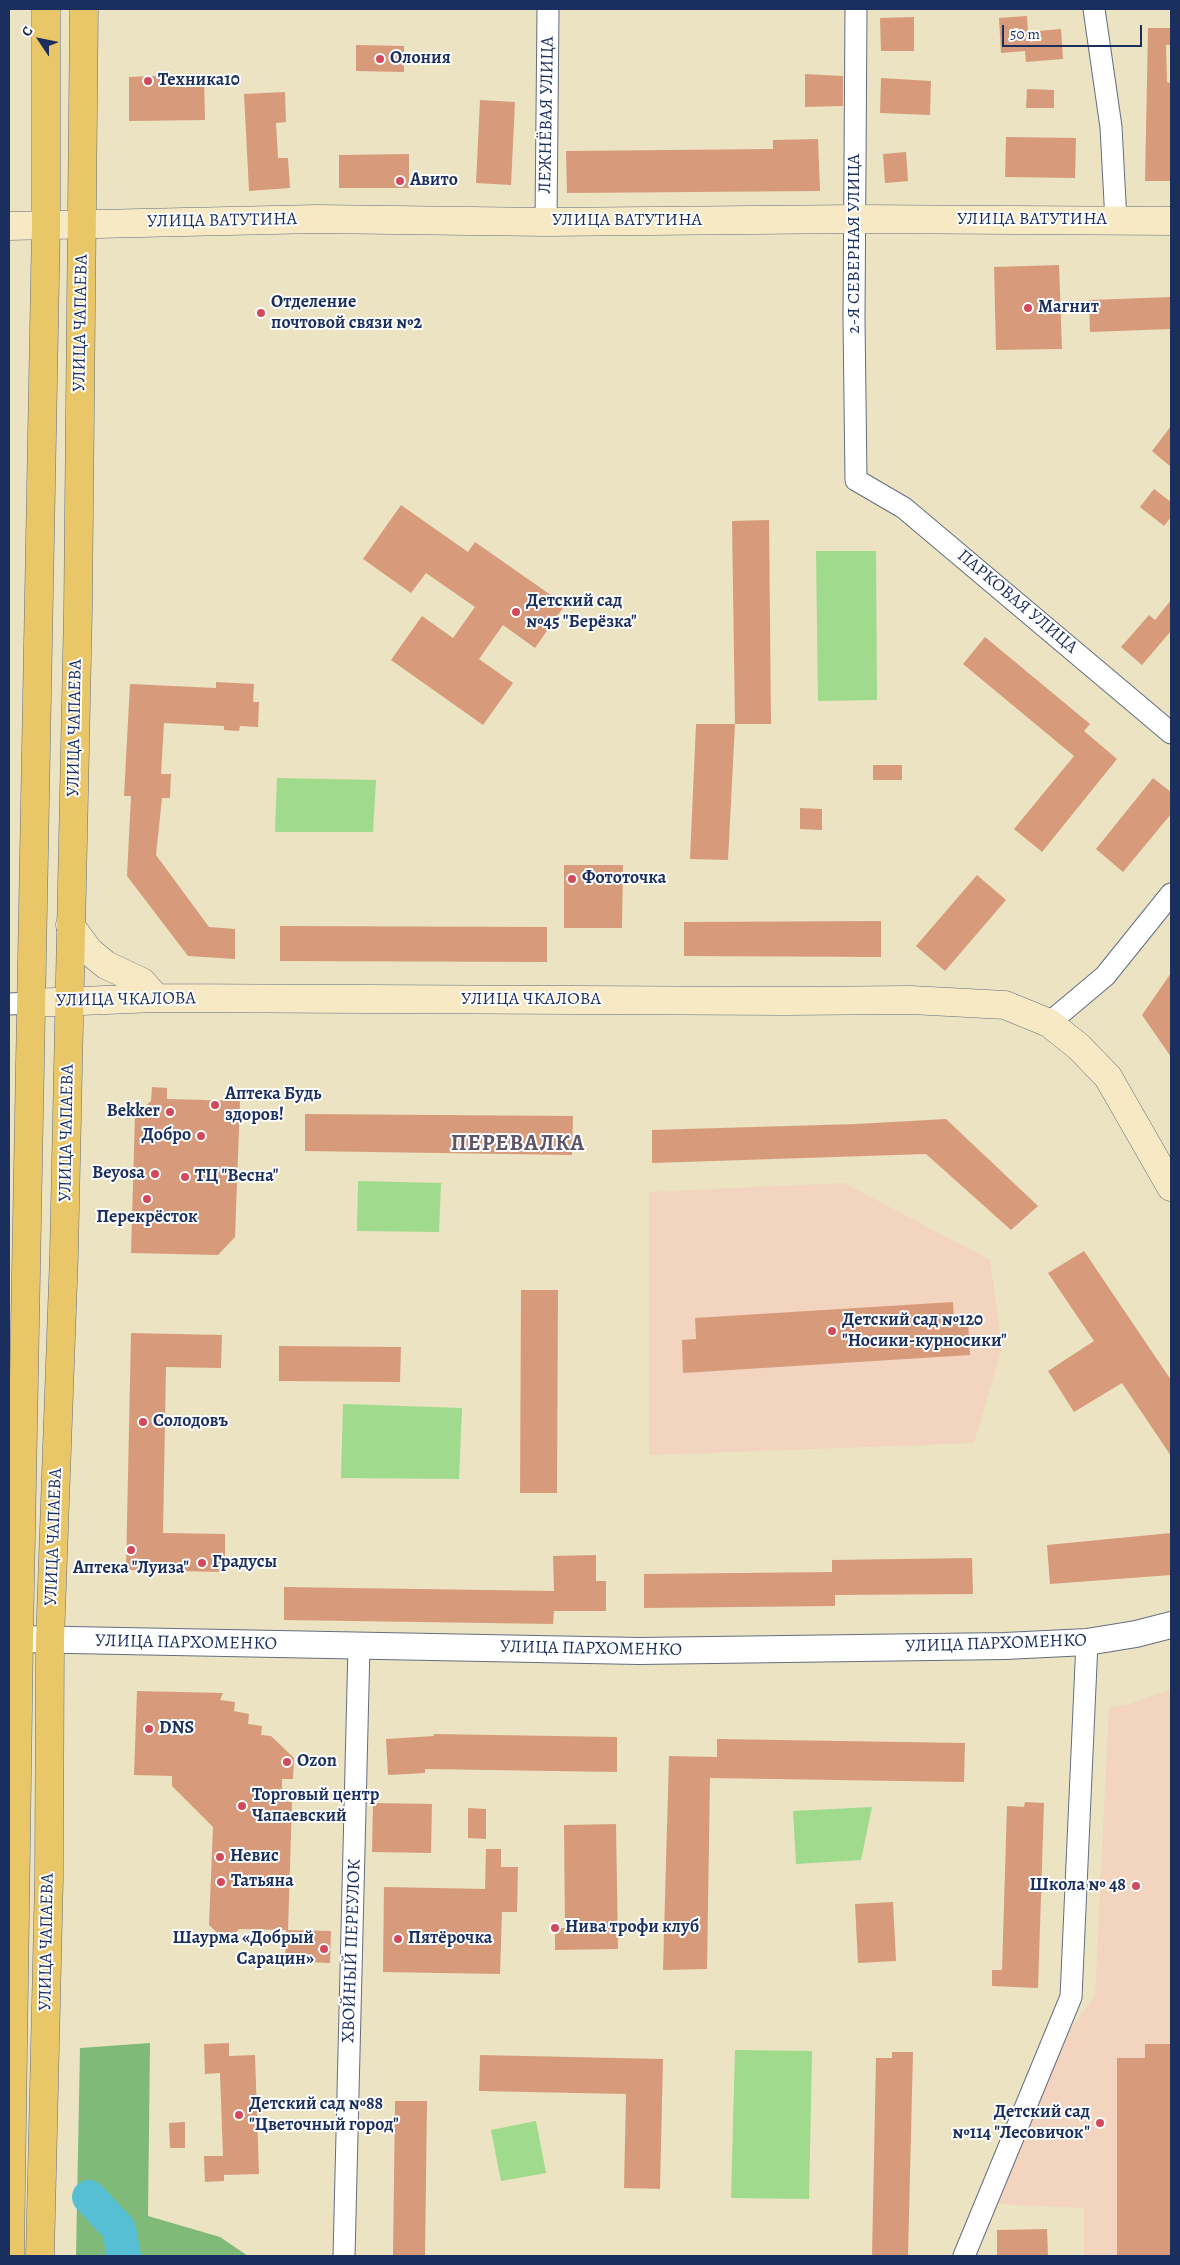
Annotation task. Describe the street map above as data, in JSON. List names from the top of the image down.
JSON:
{
  "streets": {
    "main road": ["УЛИЦА ВАТУТИНА", "УЛИЦА ЧАПАЕВА", "УЛИЦА ЧКАЛОВА"],
    "street": [
      "ЛЕЖНЁВАЯ УЛИЦА",
      "2-Я СЕВЕРНАЯ УЛИЦА",
      "ПАРКОВАЯ УЛИЦА",
      "УЛИЦА ПАРХОМЕНКО",
      "ХВОЙНЫЙ ПЕРЕУЛОК"
    ]
  },
  "crossings": [
    ["ЛЕЖНЁВАЯ УЛИЦА", "УЛИЦА ВАТУТИНА"],
    ["УЛИЦА ВАТУТИНА", "2-Я СЕВЕРНАЯ УЛИЦА"],
    ["УЛИЦА ВАТУТИНА", "УЛИЦА ЧАПАЕВА"],
    ["2-Я СЕВЕРНАЯ УЛИЦА", "ПАРКОВАЯ УЛИЦА"],
    ["УЛИЦА ЧАПАЕВА", "УЛИЦА ЧКАЛОВА"],
    ["УЛИЦА ЧАПАЕВА", "УЛИЦА ПАРХОМЕНКО"],
    ["УЛИЦА ПАРХОМЕНКО", "ХВОЙНЫЙ ПЕРЕУЛОК"]
  ],
  "districts": ["ПЕРЕВАЛКА"],
  "places": [
    "Олония",
    "Техника10",
    "Авито",
    "Магнит",
    "Отделение почтовой связи №2",
    "Детский сад №45 \"Берёзка\"",
    "Фототочка",
    "Аптека Будь здоров!",
    "Bekker",
    "Добро",
    "Beyosa",
    "ТЦ \"Весна\"",
    "Перекрёсток",
    "Детский сад №120 \"Носики-курносики\"",
    "Солодовъ",
    "Аптека \"Луиза\"",
    "Градусы",
    "DNS",
    "Ozon",
    "Торговый центр Чапаевский",
    "Невис",
    "Татьяна",
    "Школа № 48",
    "Нива трофи клуб",
    "Пятёрочка",
    "Шаурма «Добрый Сарацин»",
    "Детский сад №88 \"Цветочный город\"",
    "Детский сад №114 \"Лесовичок\""
  ],
  "scale_bar": "50 m",
  "north": "top left"
}
